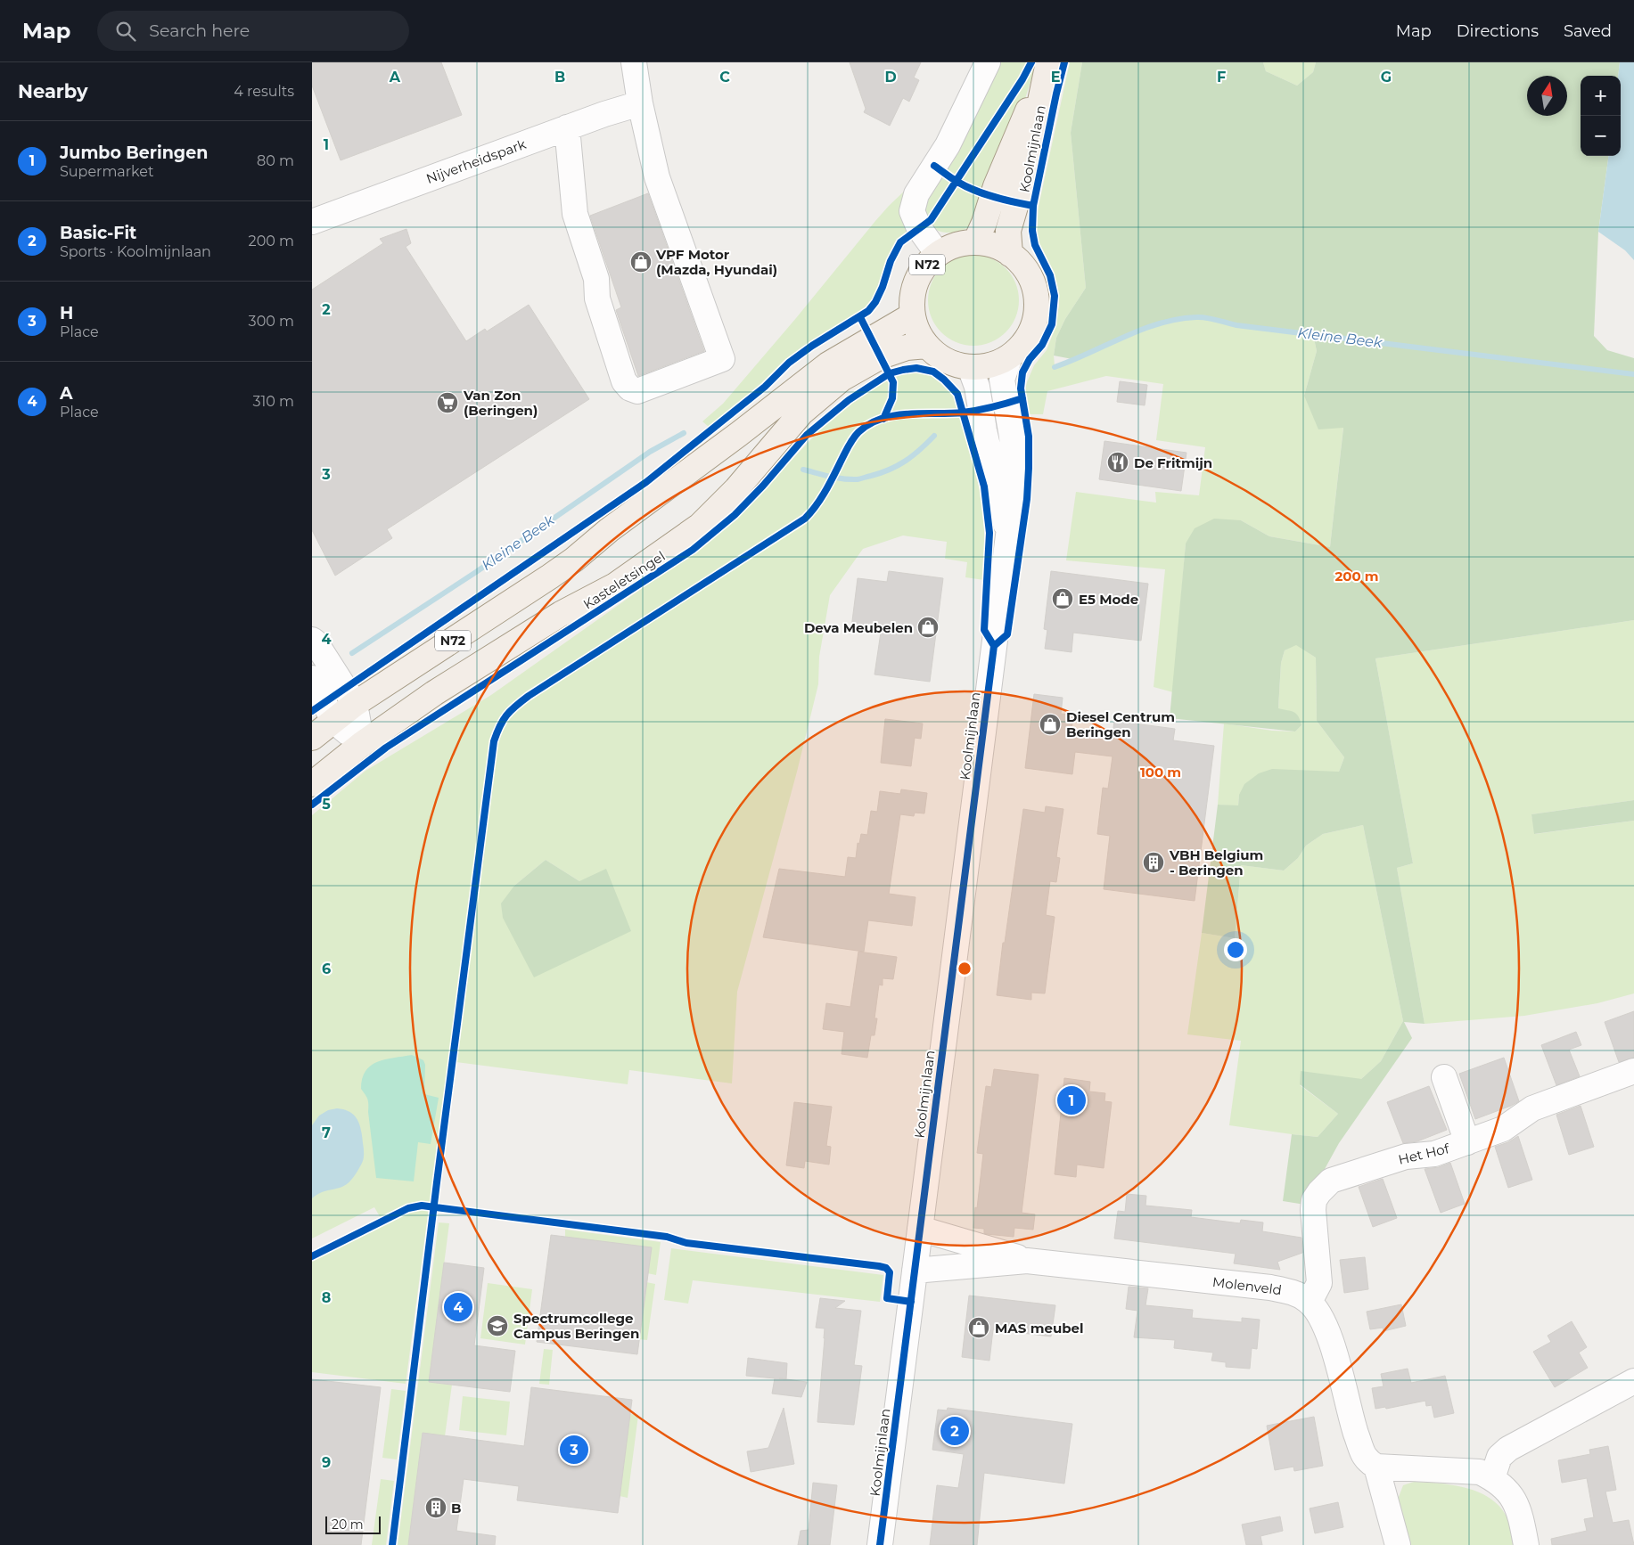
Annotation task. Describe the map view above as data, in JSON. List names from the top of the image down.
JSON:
{
  "streets": {
    "main road": ["Koolmijnlaan", "N72", "Kasteletsingel"],
    "street": ["Nijverheidspark", "Het Hof", "Molenveld"]
  },
  "crossings": [
    ["Koolmijnlaan", "N72"],
    ["Koolmijnlaan", "Kasteletsingel"],
    ["N72", "Kasteletsingel"],
    ["Het Hof", "Molenveld"]
  ],
  "water": ["Kleine Beek"],
  "places": {
    "shop": [
      "VPF Motor (Mazda, Hyundai)",
      "E5 Mode",
      "Deva Meubelen",
      "Diesel Centrum Beringen",
      "MAS meubel"
    ],
    "supermarket": ["Van Zon (Beringen)"],
    "restaurant": ["De Fritmijn"],
    "building": ["VBH Belgium - Beringen", "B"],
    "school or university": ["Spectrumcollege Campus Beringen"]
  },
  "scale_bar": "20 m",
  "north": "top",
  "page": {
    "header": "Map",
    "search": "Search here",
    "nav": ["Map", "Directions", "Saved"],
    "heading": ["Nearby", "4 results"],
    "map_buttons": ["+", "−"],
    "list": [
      {
        "mark": "1",
        "name": "Jumbo Beringen",
        "note": "Supermarket",
        "value": "80 m"
      },
      {
        "mark": "2",
        "name": "Basic-Fit",
        "note": "Sports · Koolmijnlaan",
        "value": "200 m"
      },
      {
        "mark": "3",
        "name": "H",
        "note": "Place",
        "value": "300 m"
      },
      {
        "mark": "4",
        "name": "A",
        "note": "Place",
        "value": "310 m"
      }
    ],
    "pins": [
      "1",
      "4",
      "2",
      "3"
    ],
    "scale": "20 m"
  },
  "grid": {
    "columns": [
      "A",
      "B",
      "C",
      "D",
      "E",
      "F",
      "G"
    ],
    "rows": [
      "1",
      "2",
      "3",
      "4",
      "5",
      "6",
      "7",
      "8",
      "9"
    ]
  },
  "rings": ["200 m", "100 m"]
}
